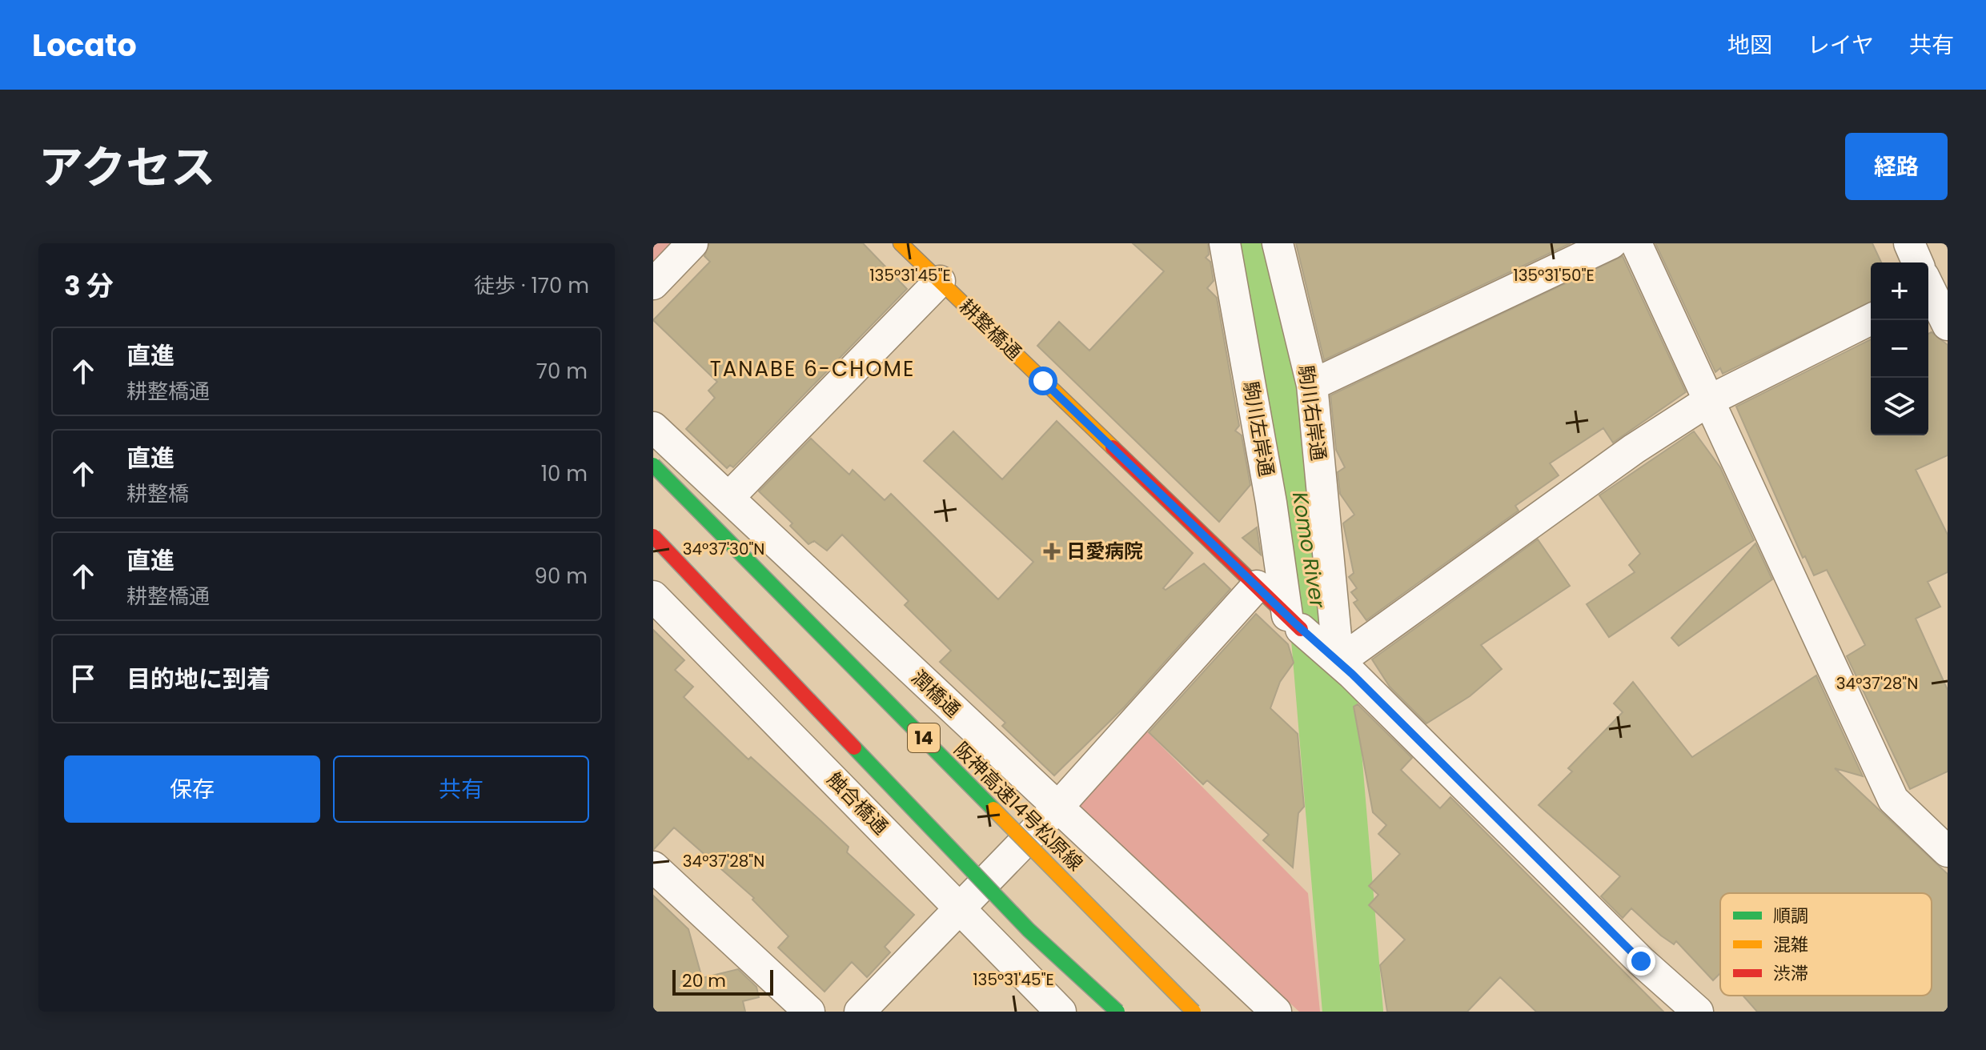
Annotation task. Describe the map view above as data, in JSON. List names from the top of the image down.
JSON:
{
  "streets": {
    "main road": ["耕整橋通", "14", "阪神高速14号松原線"],
    "street": [
      "駒川右岸通",
      "駒川左岸通",
      "潤橋通",
      "触合橋通"
    ]
  },
  "crossings": [
    ["耕整橋通", "駒川左岸通"]
  ],
  "districts": ["TANABE 6-CHOME"],
  "water": ["Komo River"],
  "places": {
    "health": ["日愛病院"]
  },
  "legend": ["順調", "混雑", "渋滞"],
  "scale_bar": "20 m",
  "page": {
    "header": "Locato",
    "nav": ["地図", "レイヤ", "共有"],
    "title": "アクセス",
    "buttons": [
      "経路",
      ["保存", "共有"]
    ],
    "heading": ["3 分", "徒歩 · 170 m"],
    "map_buttons": ["+", "−"],
    "list": [
      ["直進", "耕整橋通", "70 m"],
      ["直進", "耕整橋", "10 m"],
      ["直進", "耕整橋通", "90 m"],
      "目的地に到着"
    ],
    "scale": "20 m"
  },
  "coordinates": [
    "135°31'45\"E",
    "135°31'50\"E",
    "34°37'30\"N",
    "34°37'28\"N"
  ]
}
